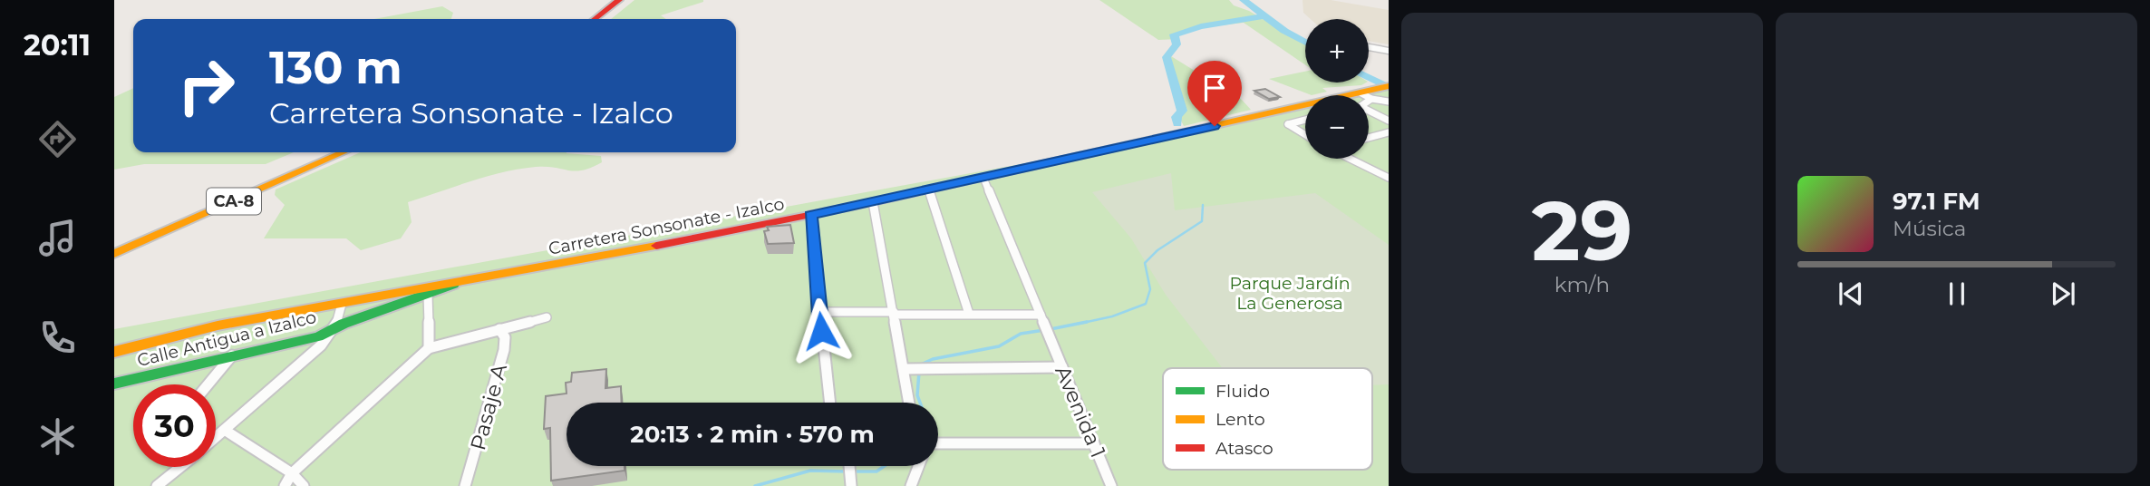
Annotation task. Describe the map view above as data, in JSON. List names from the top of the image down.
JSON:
{
  "streets": {
    "main road": ["CA-8", "Carretera Sonsonate - Izalco", "Calle Antigua a Izalco"],
    "street": ["Pasaje A", "Avenida 1"]
  },
  "crossings": [
    ["Carretera Sonsonate - Izalco", "Calle Antigua a Izalco"],
    ["Carretera Sonsonate - Izalco", "Avenida 1"]
  ],
  "parks": ["Parque Jardín La Generosa"],
  "legend": ["Fluido", "Lento", "Atasco"],
  "page": {
    "tabs": "20:11",
    "tile": ["29", "km/h"],
    "map_buttons": ["+", "−"],
    "turn": ["130 m", "Carretera Sonsonate - Izalco"],
    "song": ["97.1 FM", "Música"],
    "limit": "30",
    "trip": "20:13 · 2 min · 570 m"
  }
}
